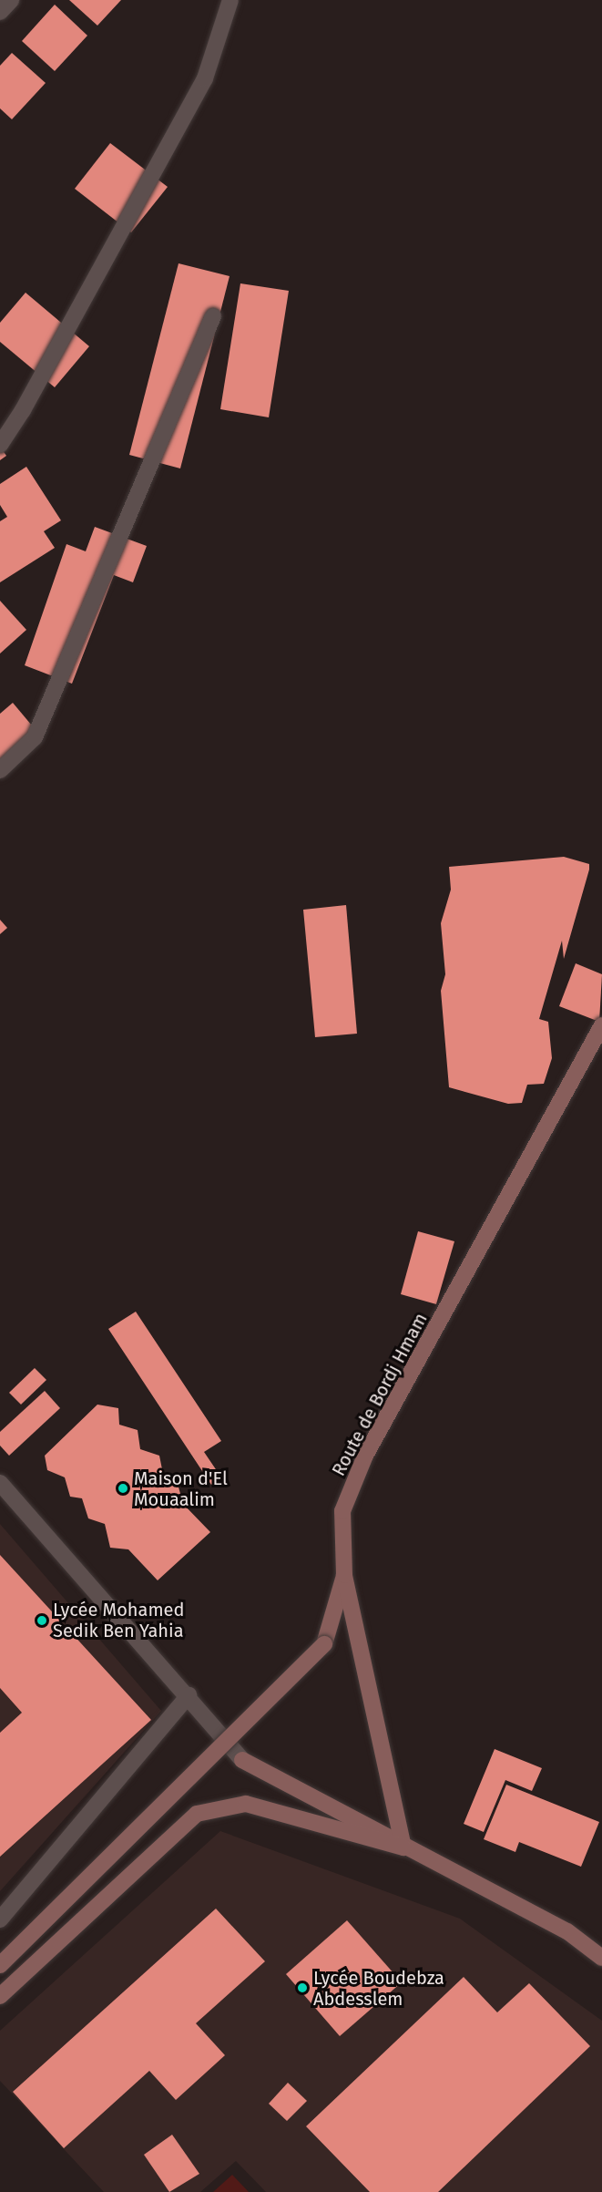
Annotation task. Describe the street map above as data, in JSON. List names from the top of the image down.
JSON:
{
  "streets": {
    "main road": ["Route de Bordj Hmam"]
  },
  "places": ["Maison d'El Mouaalim", "Lycée Mohamed Sedik Ben Yahia", "Lycée Boudebza Abdesslem"]
}
